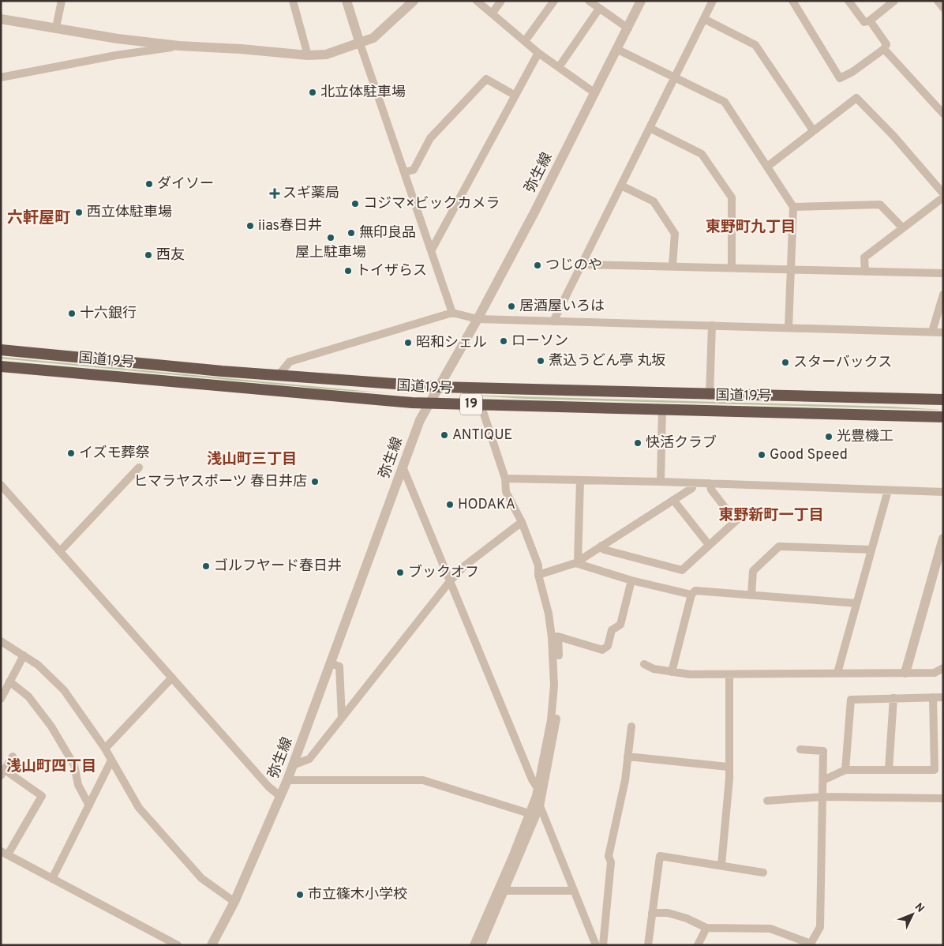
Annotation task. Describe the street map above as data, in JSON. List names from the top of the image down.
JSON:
{
  "streets": {
    "highway": ["国道19号", "19"],
    "street": ["弥生線"]
  },
  "crossings": [
    ["弥生線", "国道19号"]
  ],
  "districts": [
    "六軒屋町",
    "東野町九丁目",
    "浅山町三丁目",
    "東野新町一丁目",
    "浅山町四丁目"
  ],
  "places": {
    "other": [
      "北立体駐車場",
      "ダイソー",
      "コジマ×ビックカメラ",
      "西立体駐車場",
      "iias春日井",
      "無印良品",
      "屋上駐車場",
      "西友",
      "つじのや",
      "トイザらス",
      "居酒屋いろは",
      "十六銀行",
      "ローソン",
      "昭和シェル",
      "煮込うどん亭 丸坂",
      "スターバックス",
      "ANTIQUE",
      "光豊機工",
      "快活クラブ",
      "イズモ葬祭",
      "Good Speed",
      "ヒマラヤスポーツ 春日井店",
      "HODAKA",
      "ゴルフヤード春日井",
      "ブックオフ",
      "市立篠木小学校"
    ],
    "health": ["スギ薬局"]
  },
  "north": "top right"
}
